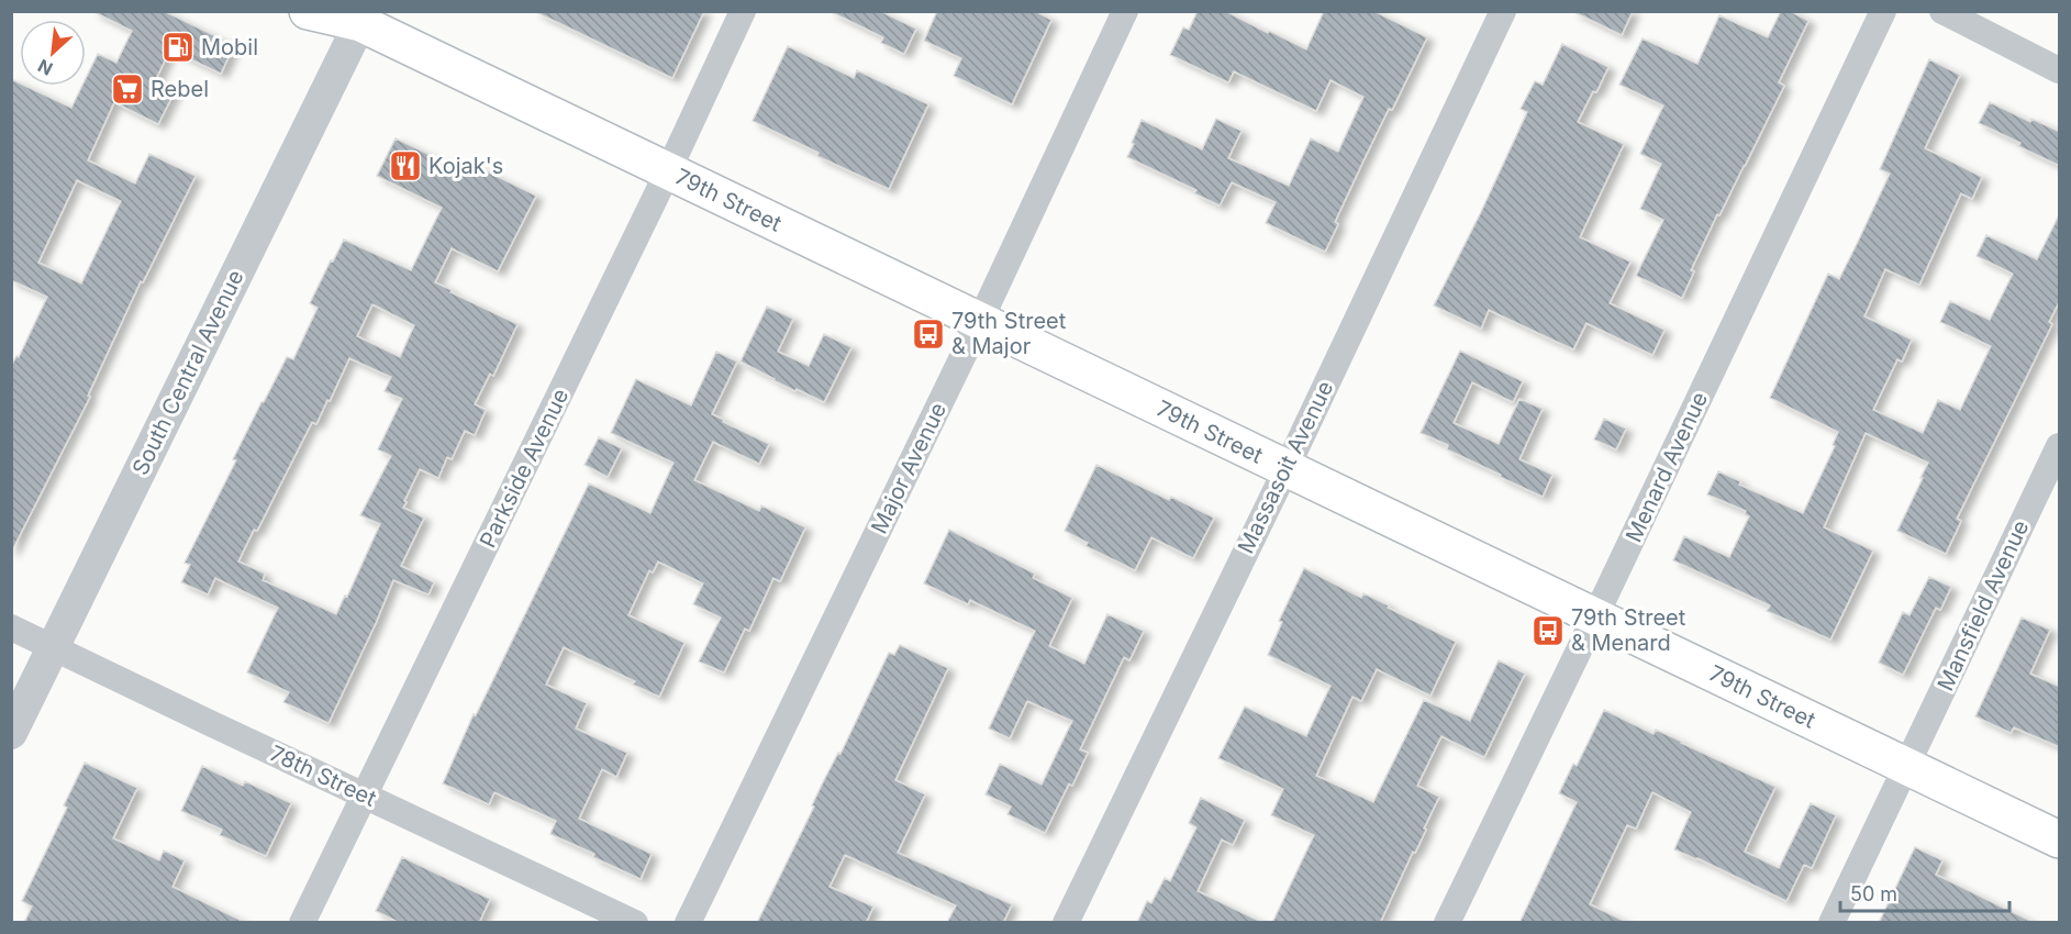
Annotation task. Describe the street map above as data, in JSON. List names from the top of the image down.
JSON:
{
  "streets": {
    "main road": ["79th Street"],
    "street": [
      "South Central Avenue",
      "Massasoit Avenue",
      "Menard Avenue",
      "Parkside Avenue",
      "Major Avenue",
      "Mansfield Avenue",
      "78th Street"
    ]
  },
  "crossings": [
    ["79th Street", "South Central Avenue"],
    ["79th Street", "Massasoit Avenue"],
    ["79th Street", "Menard Avenue"],
    ["79th Street", "Parkside Avenue"],
    ["79th Street", "Major Avenue"],
    ["79th Street", "Mansfield Avenue"],
    ["South Central Avenue", "78th Street"],
    ["Parkside Avenue", "78th Street"]
  ],
  "places": {
    "fuel station": ["Mobil"],
    "supermarket": ["Rebel"],
    "restaurant": ["Kojak's"],
    "bus stop": ["79th Street & Major", "79th Street & Menard"]
  },
  "scale_bar": "50 m",
  "north": "bottom left"
}
